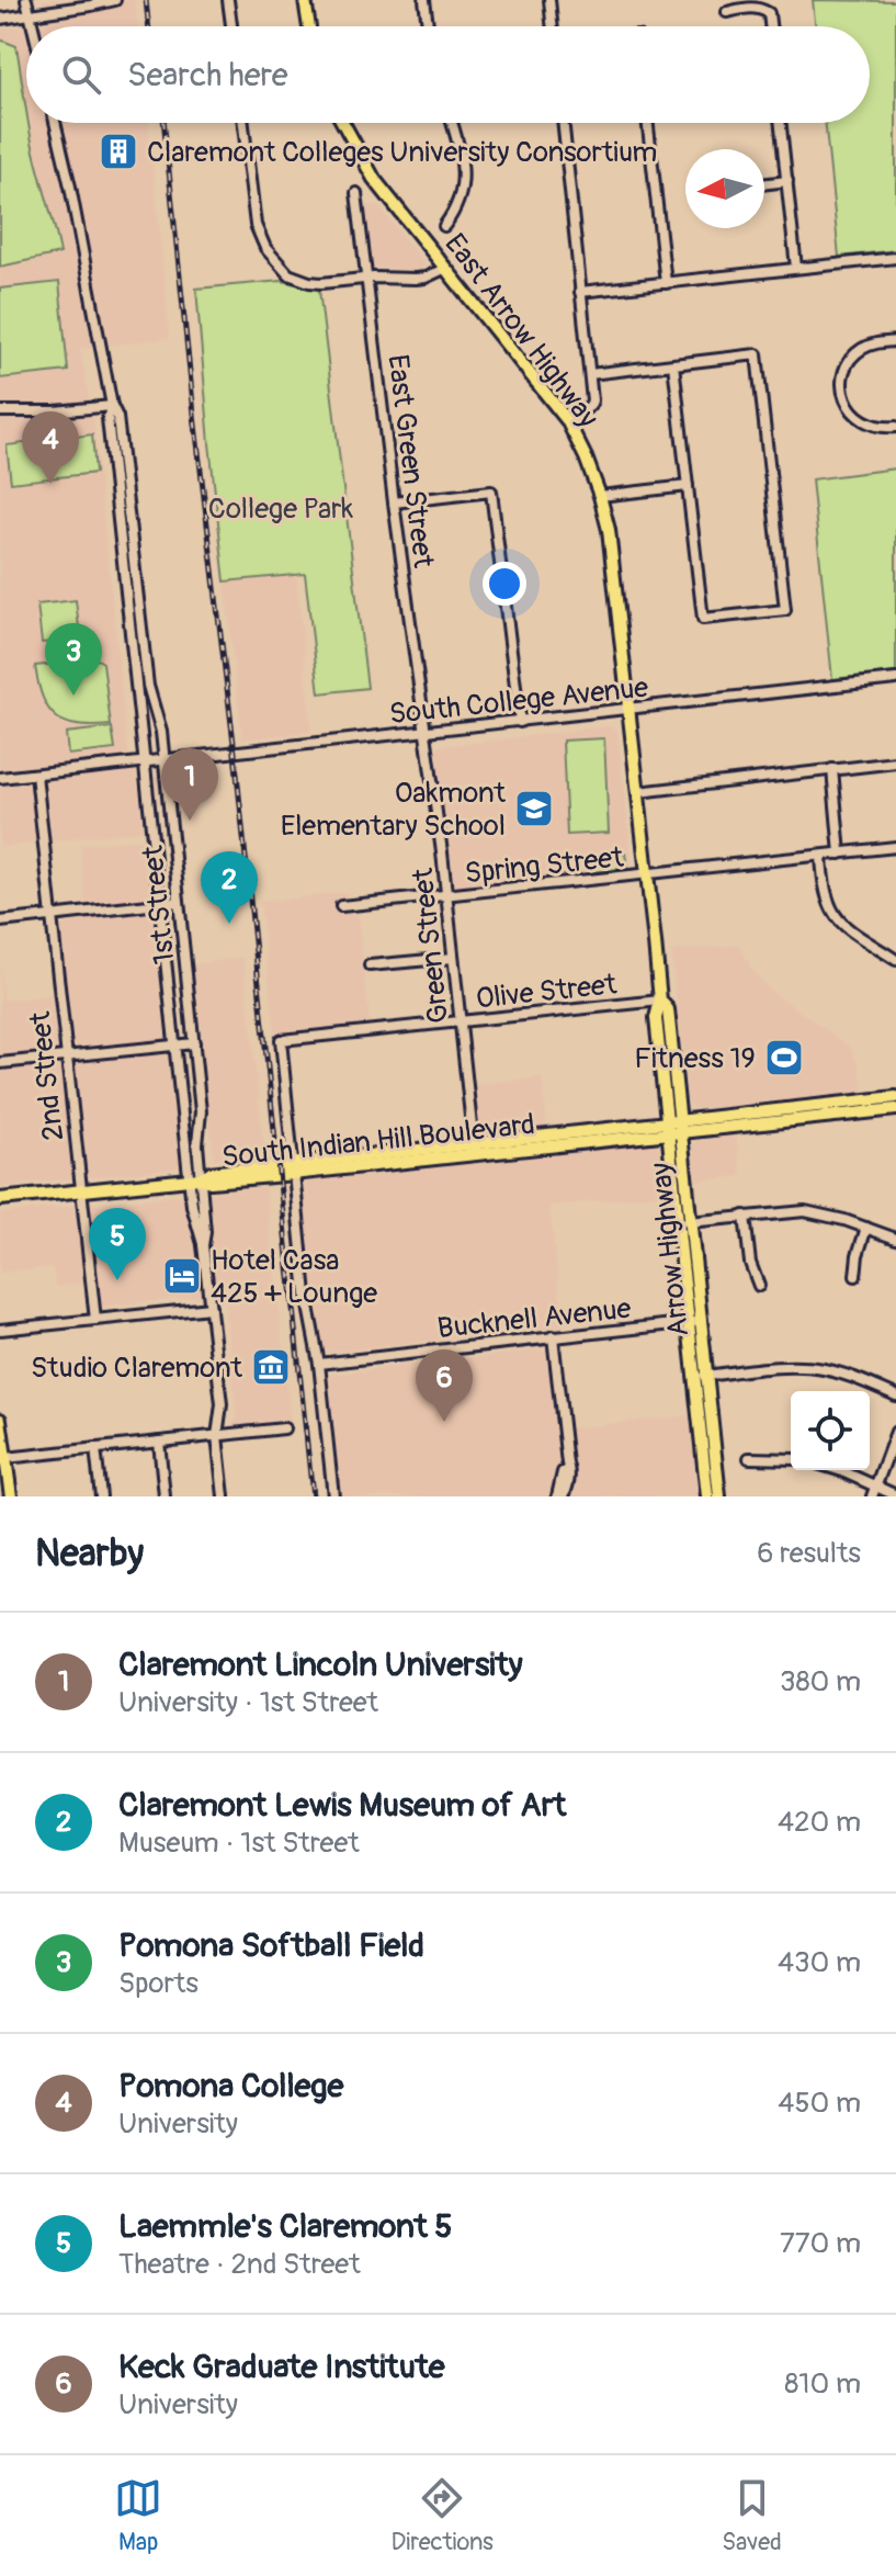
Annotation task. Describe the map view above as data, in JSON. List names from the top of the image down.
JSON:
{
  "streets": {
    "main road": ["East Arrow Highway", "South Indian Hill Boulevard", "Arrow Highway"],
    "street": [
      "East Green Street",
      "South College Avenue",
      "Spring Street",
      "1st Street",
      "Green Street",
      "Olive Street",
      "2nd Street",
      "Bucknell Avenue"
    ]
  },
  "crossings": [
    ["East Arrow Highway", "South College Avenue"],
    ["East Arrow Highway", "Arrow Highway"],
    ["East Green Street", "South College Avenue"],
    ["East Green Street", "Green Street"],
    ["South College Avenue", "1st Street"],
    ["South College Avenue", "Green Street"],
    ["South College Avenue", "2nd Street"],
    ["South College Avenue", "Arrow Highway"],
    ["Spring Street", "Green Street"],
    ["Spring Street", "Arrow Highway"],
    ["1st Street", "South Indian Hill Boulevard"],
    ["Green Street", "Olive Street"],
    ["Green Street", "South Indian Hill Boulevard"],
    ["Olive Street", "South Indian Hill Boulevard"],
    ["Olive Street", "Arrow Highway"],
    ["2nd Street", "South Indian Hill Boulevard"],
    ["South Indian Hill Boulevard", "Arrow Highway"],
    ["Arrow Highway", "Bucknell Avenue"]
  ],
  "parks": ["College Park"],
  "places": {
    "building": ["Claremont Colleges University Consortium"],
    "school or university": ["Oakmont Elementary School"],
    "sports": ["Fitness 19"],
    "hotel": ["Hotel Casa 425 + Lounge"],
    "museum": ["Studio Claremont"]
  },
  "north": "left",
  "page": {
    "search": "Search here",
    "pins": [
      "4",
      "3",
      "1",
      "2",
      "5",
      "6"
    ],
    "heading": ["Nearby", "6 results"],
    "list": [
      {
        "mark": "1",
        "name": "Claremont Lincoln University",
        "note": "University · 1st Street",
        "value": "380 m"
      },
      {
        "mark": "2",
        "name": "Claremont Lewis Museum of Art",
        "note": "Museum · 1st Street",
        "value": "420 m"
      },
      {
        "mark": "3",
        "name": "Pomona Softball Field",
        "note": "Sports",
        "value": "430 m"
      },
      {
        "mark": "4",
        "name": "Pomona College",
        "note": "University",
        "value": "450 m"
      },
      {
        "mark": "5",
        "name": "Laemmle's Claremont 5",
        "note": "Theatre · 2nd Street",
        "value": "770 m"
      },
      {
        "mark": "6",
        "name": "Keck Graduate Institute",
        "note": "University",
        "value": "810 m"
      }
    ],
    "nav": ["Map", "Directions", "Saved"]
  }
}
